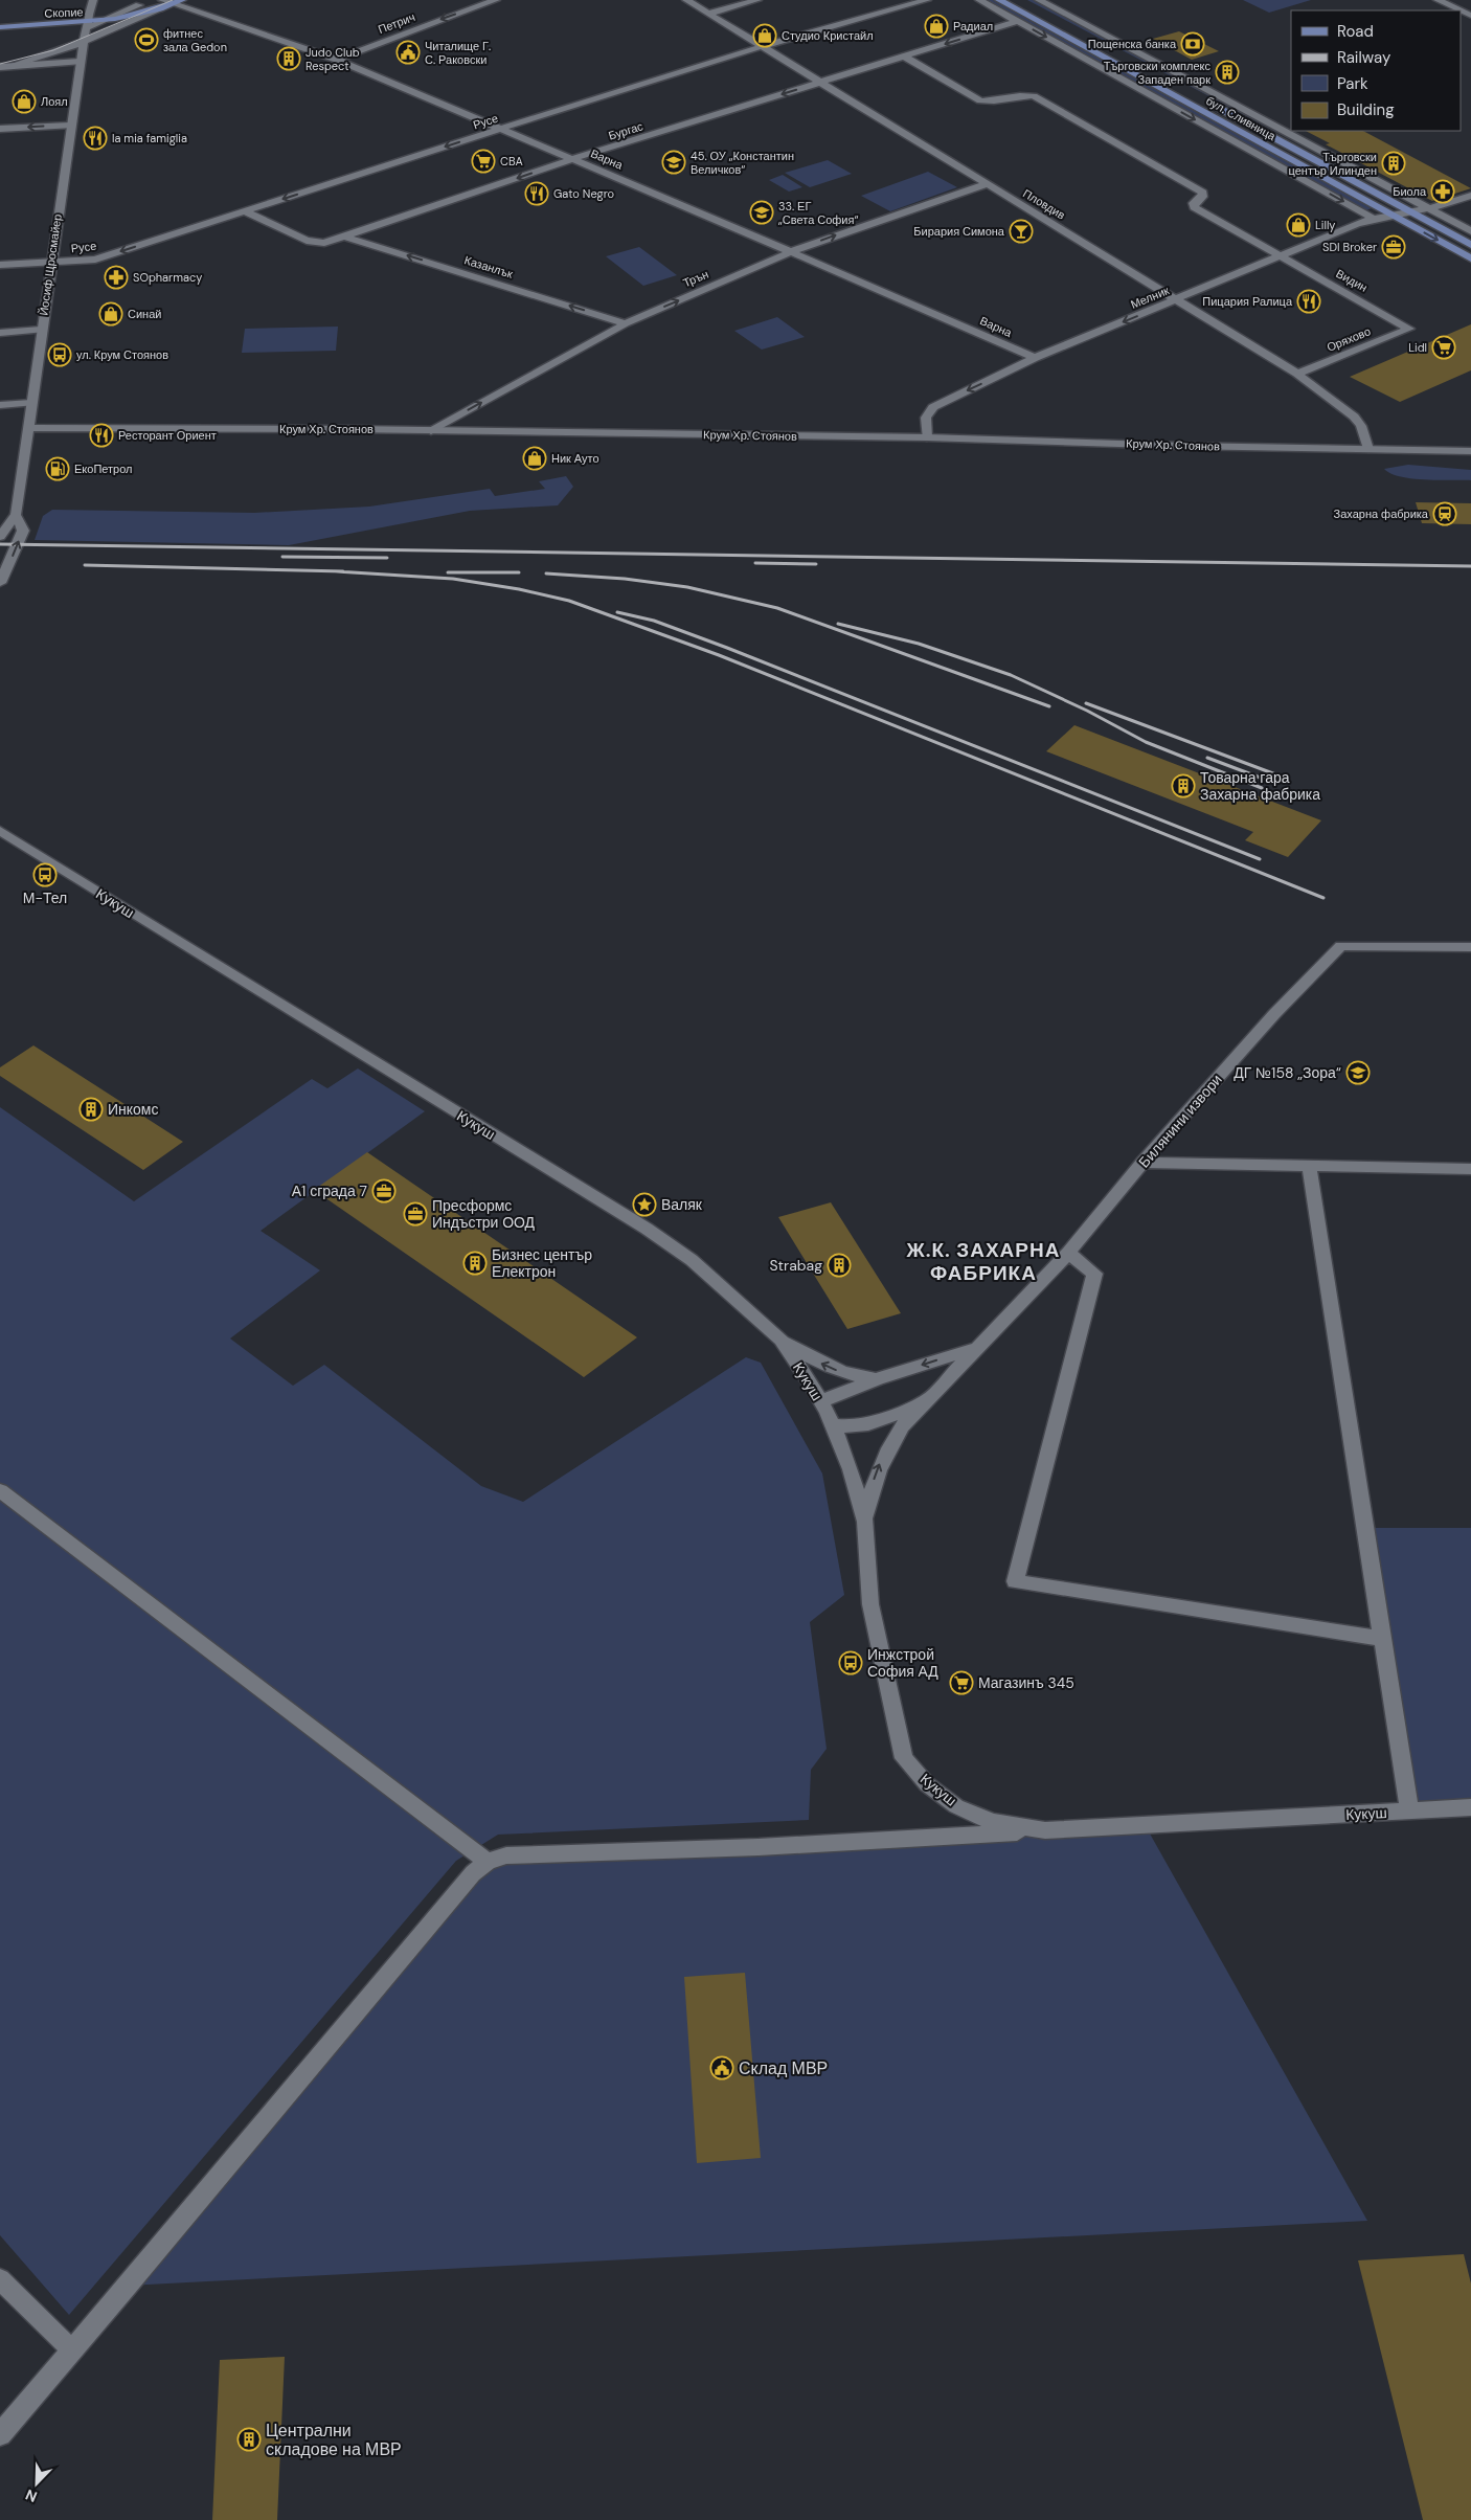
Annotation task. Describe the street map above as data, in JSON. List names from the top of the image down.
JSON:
{
  "streets": {
    "main road": ["Скопие", "бул. Сливница"],
    "street": [
      "Петрич",
      "Русе",
      "Бургас",
      "Варна",
      "Пловдив",
      "Йосиф Щросмайер",
      "Казанлък",
      "Трън",
      "Видин",
      "Мелник",
      "Оряхово",
      "Крум Хр. Стоянов",
      "Кукуш",
      "Билянини извори"
    ]
  },
  "crossings": [
    ["Скопие", "Варна"],
    ["Скопие", "Йосиф Щросмайер"],
    ["Петрич", "Варна"],
    ["бул. Сливница", "Бургас"],
    ["бул. Сливница", "Мелник"],
    ["Русе", "Бургас"],
    ["Русе", "Варна"],
    ["Русе", "Пловдив"],
    ["Русе", "Йосиф Щросмайер"],
    ["Бургас", "Варна"],
    ["Бургас", "Пловдив"],
    ["Бургас", "Казанлък"],
    ["Бургас", "Видин"],
    ["Варна", "Трън"],
    ["Варна", "Мелник"],
    ["Пловдив", "Трън"],
    ["Пловдив", "Мелник"],
    ["Пловдив", "Оряхово"],
    ["Пловдив", "Крум Хр. Стоянов"],
    ["Йосиф Щросмайер", "Крум Хр. Стоянов"],
    ["Казанлък", "Трън"],
    ["Трън", "Крум Хр. Стоянов"],
    ["Видин", "Мелник"],
    ["Видин", "Оряхово"],
    ["Мелник", "Крум Хр. Стоянов"],
    ["Кукуш", "Билянини извори"]
  ],
  "one_way": [
    "Петрич",
    "Русе",
    "Бургас",
    "Казанлък",
    "Трън",
    "Мелник"
  ],
  "districts": ["Ж.К. ЗАХАРНА ФАБРИКА"],
  "places": {
    "shop": [
      "Радиал",
      "Студио Кристайл",
      "Лоял",
      "Lilly",
      "Синай",
      "Ник Ауто"
    ],
    "sports": ["фитнес зала Gedon"],
    "bank": ["Пощенска банка"],
    "public building": ["Читалище Г. С. Раковски", "Склад МВР"],
    "building": [
      "Judo Club Respect",
      "Търговски комплекс Западен парк",
      "Търговски център Илинден",
      "Товарна гара Захарна фабрика",
      "Инкомс",
      "Бизнес център Електрон",
      "Strabag",
      "Централни складове на МВР"
    ],
    "restaurant": [
      "la mia famiglia",
      "Gato Negro",
      "Пицария Ралица",
      "Ресторант Ориент"
    ],
    "supermarket": ["CBA", "Lidl", "Магазинъ 345"],
    "school or university": ["45. ОУ „Константин Величков“", "33. ЕГ „Света София“", "ДГ №158 „Зора“"],
    "pharmacy": ["Биола", "SOpharmacy"],
    "bar": ["Бирария Симона"],
    "office": ["SDI Broker", "А1 сграда 7", "Пресформс Индъстри ООД"],
    "bus stop": ["ул. Крум Стоянов", "М-Тел", "Инжстрой София АД"],
    "fuel station": ["ЕкоПетрол"],
    "station": ["Захарна фабрика"],
    "place": ["Валяк"]
  },
  "legend": [
    "Road",
    "Railway",
    "Park",
    "Building"
  ],
  "north": "bottom left"
}
